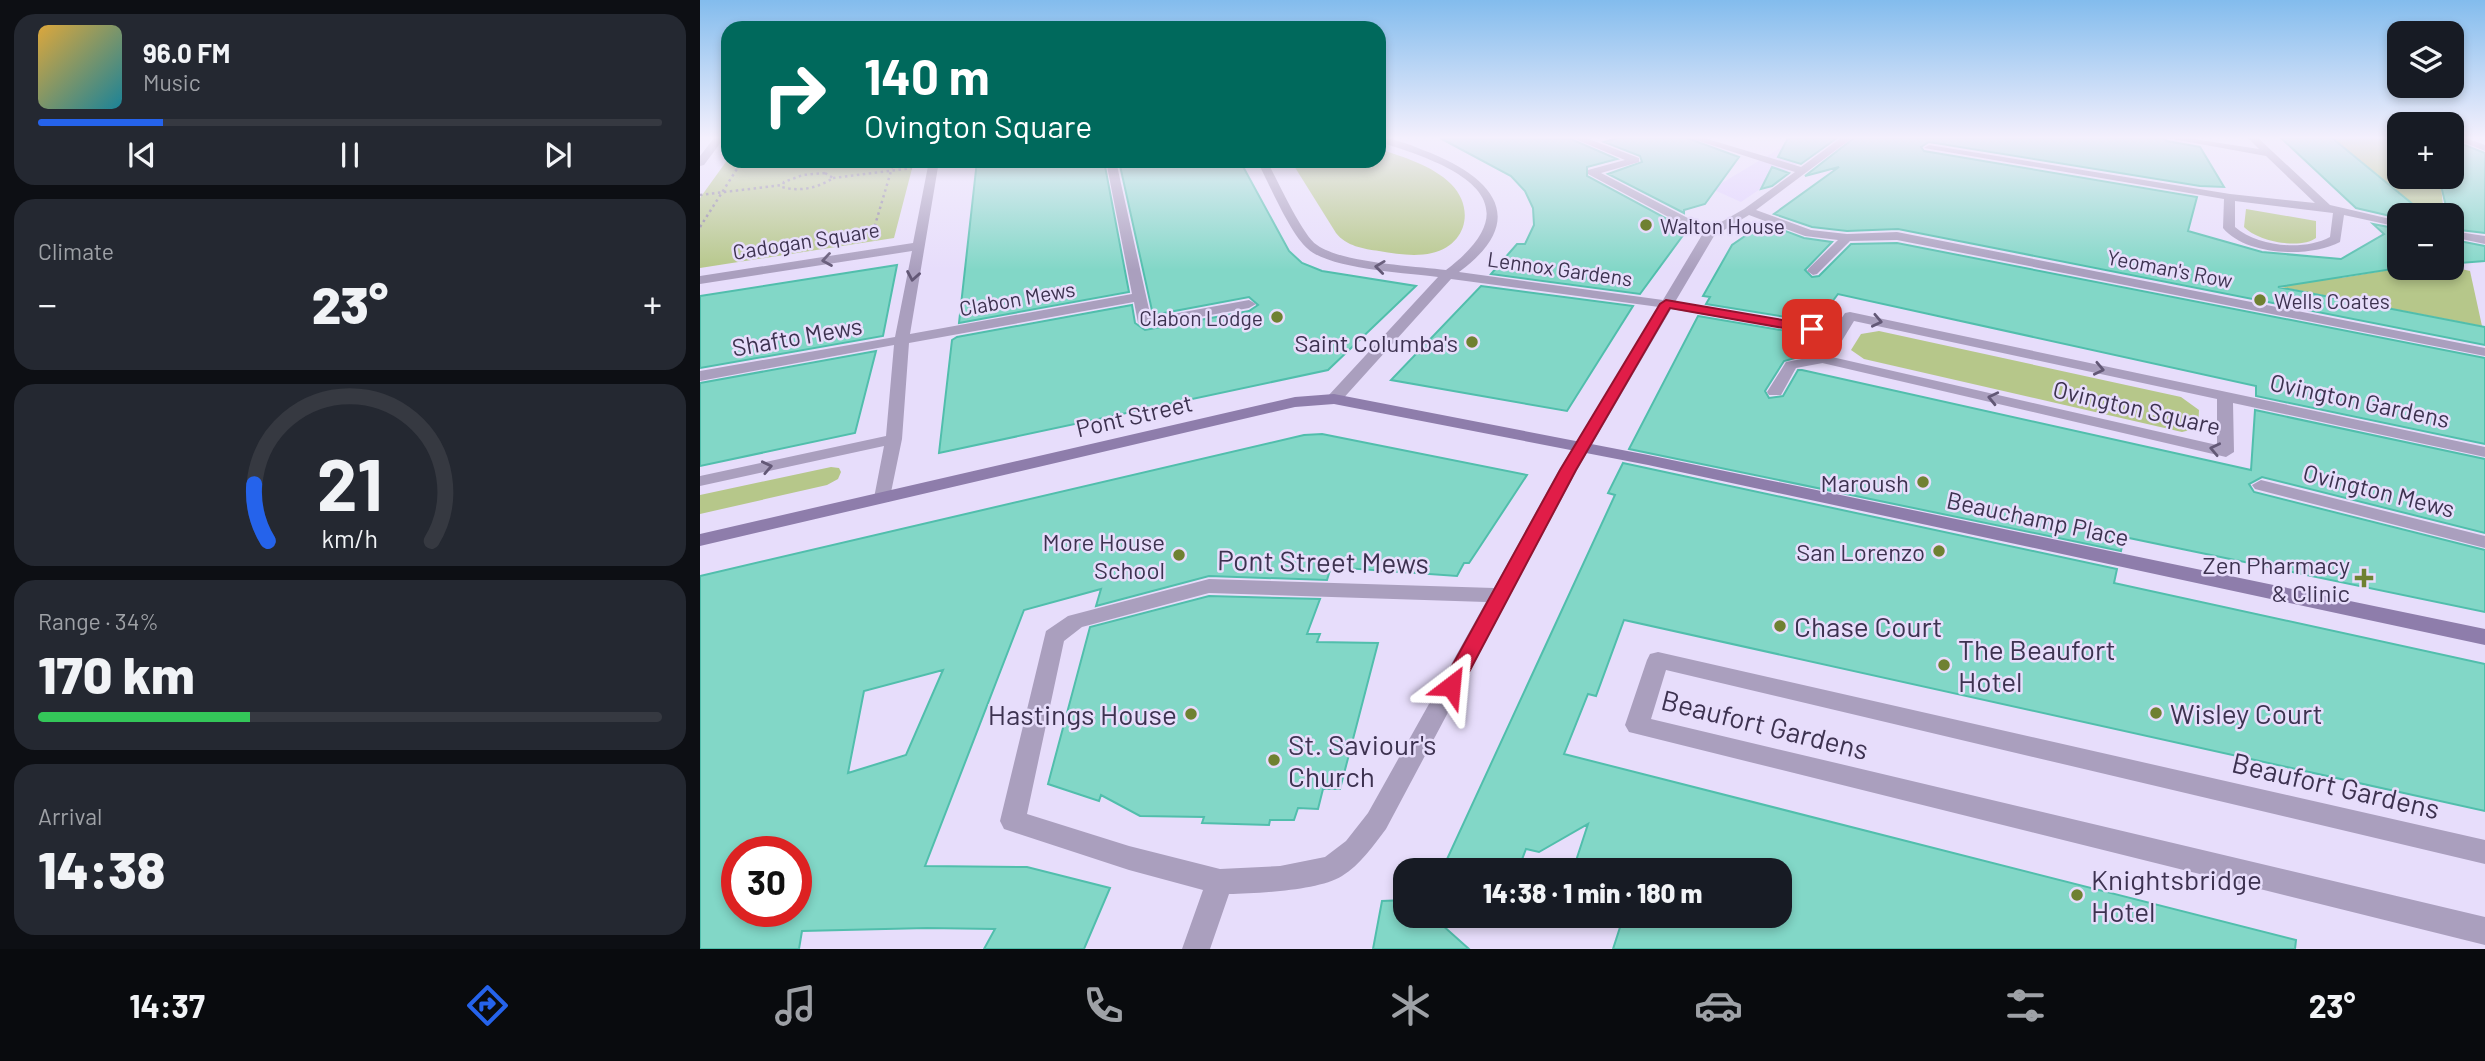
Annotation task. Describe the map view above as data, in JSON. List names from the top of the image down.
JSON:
{
  "streets": {
    "main road": ["Pont Street", "Beauchamp Place"],
    "street": [
      "Cadogan Square",
      "Lennox Gardens",
      "Yeoman's Row",
      "Clabon Mews",
      "Shafto Mews",
      "Ovington Gardens",
      "Ovington Square",
      "Ovington Mews",
      "Pont Street Mews",
      "Beaufort Gardens"
    ]
  },
  "crossings": [
    ["Lennox Gardens", "Pont Street"],
    ["Clabon Mews", "Shafto Mews"],
    ["Ovington Gardens", "Ovington Square"],
    ["Pont Street", "Beauchamp Place"]
  ],
  "one_way": ["Cadogan Square"],
  "places": {
    "other": [
      "Walton House",
      "Wells Coates",
      "Clabon Lodge",
      "Saint Columba's",
      "Maroush",
      "San Lorenzo",
      "More House School",
      "Chase Court",
      "The Beaufort Hotel",
      "Wisley Court",
      "Hastings House",
      "St. Saviour's Church",
      "Knightsbridge Hotel"
    ],
    "health": ["Zen Pharmacy & Clinic"]
  },
  "page": {
    "map_buttons": ["+", "−"],
    "turn": ["140 m", "Ovington Square"],
    "song": ["96.0 FM", "Music"],
    "tile": [
      "Climate",
      ["Range · 34%", "170 km"],
      ["Arrival", "14:38"]
    ],
    "heat": ["−", "23°", "+"],
    "limit": "30",
    "trip": "14:38 · 1 min · 180 m",
    "tabs": ["14:37", "23°"],
    "gauge": ["21", "km/h"]
  }
}
